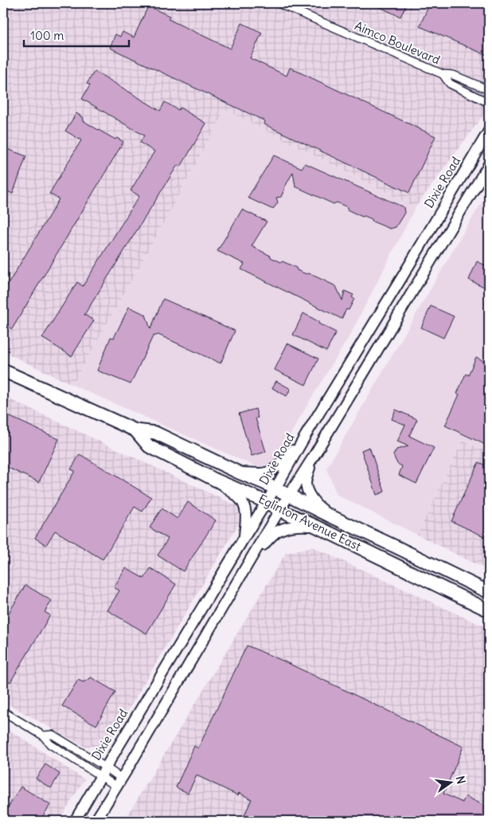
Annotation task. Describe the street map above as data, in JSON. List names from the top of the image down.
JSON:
{
  "streets": {
    "main road": ["Dixie Road", "Eglinton Avenue East"],
    "street": ["Aimco Boulevard"]
  },
  "crossings": [
    ["Dixie Road", "Eglinton Avenue East"]
  ],
  "scale_bar": "100 m",
  "north": "right"
}
